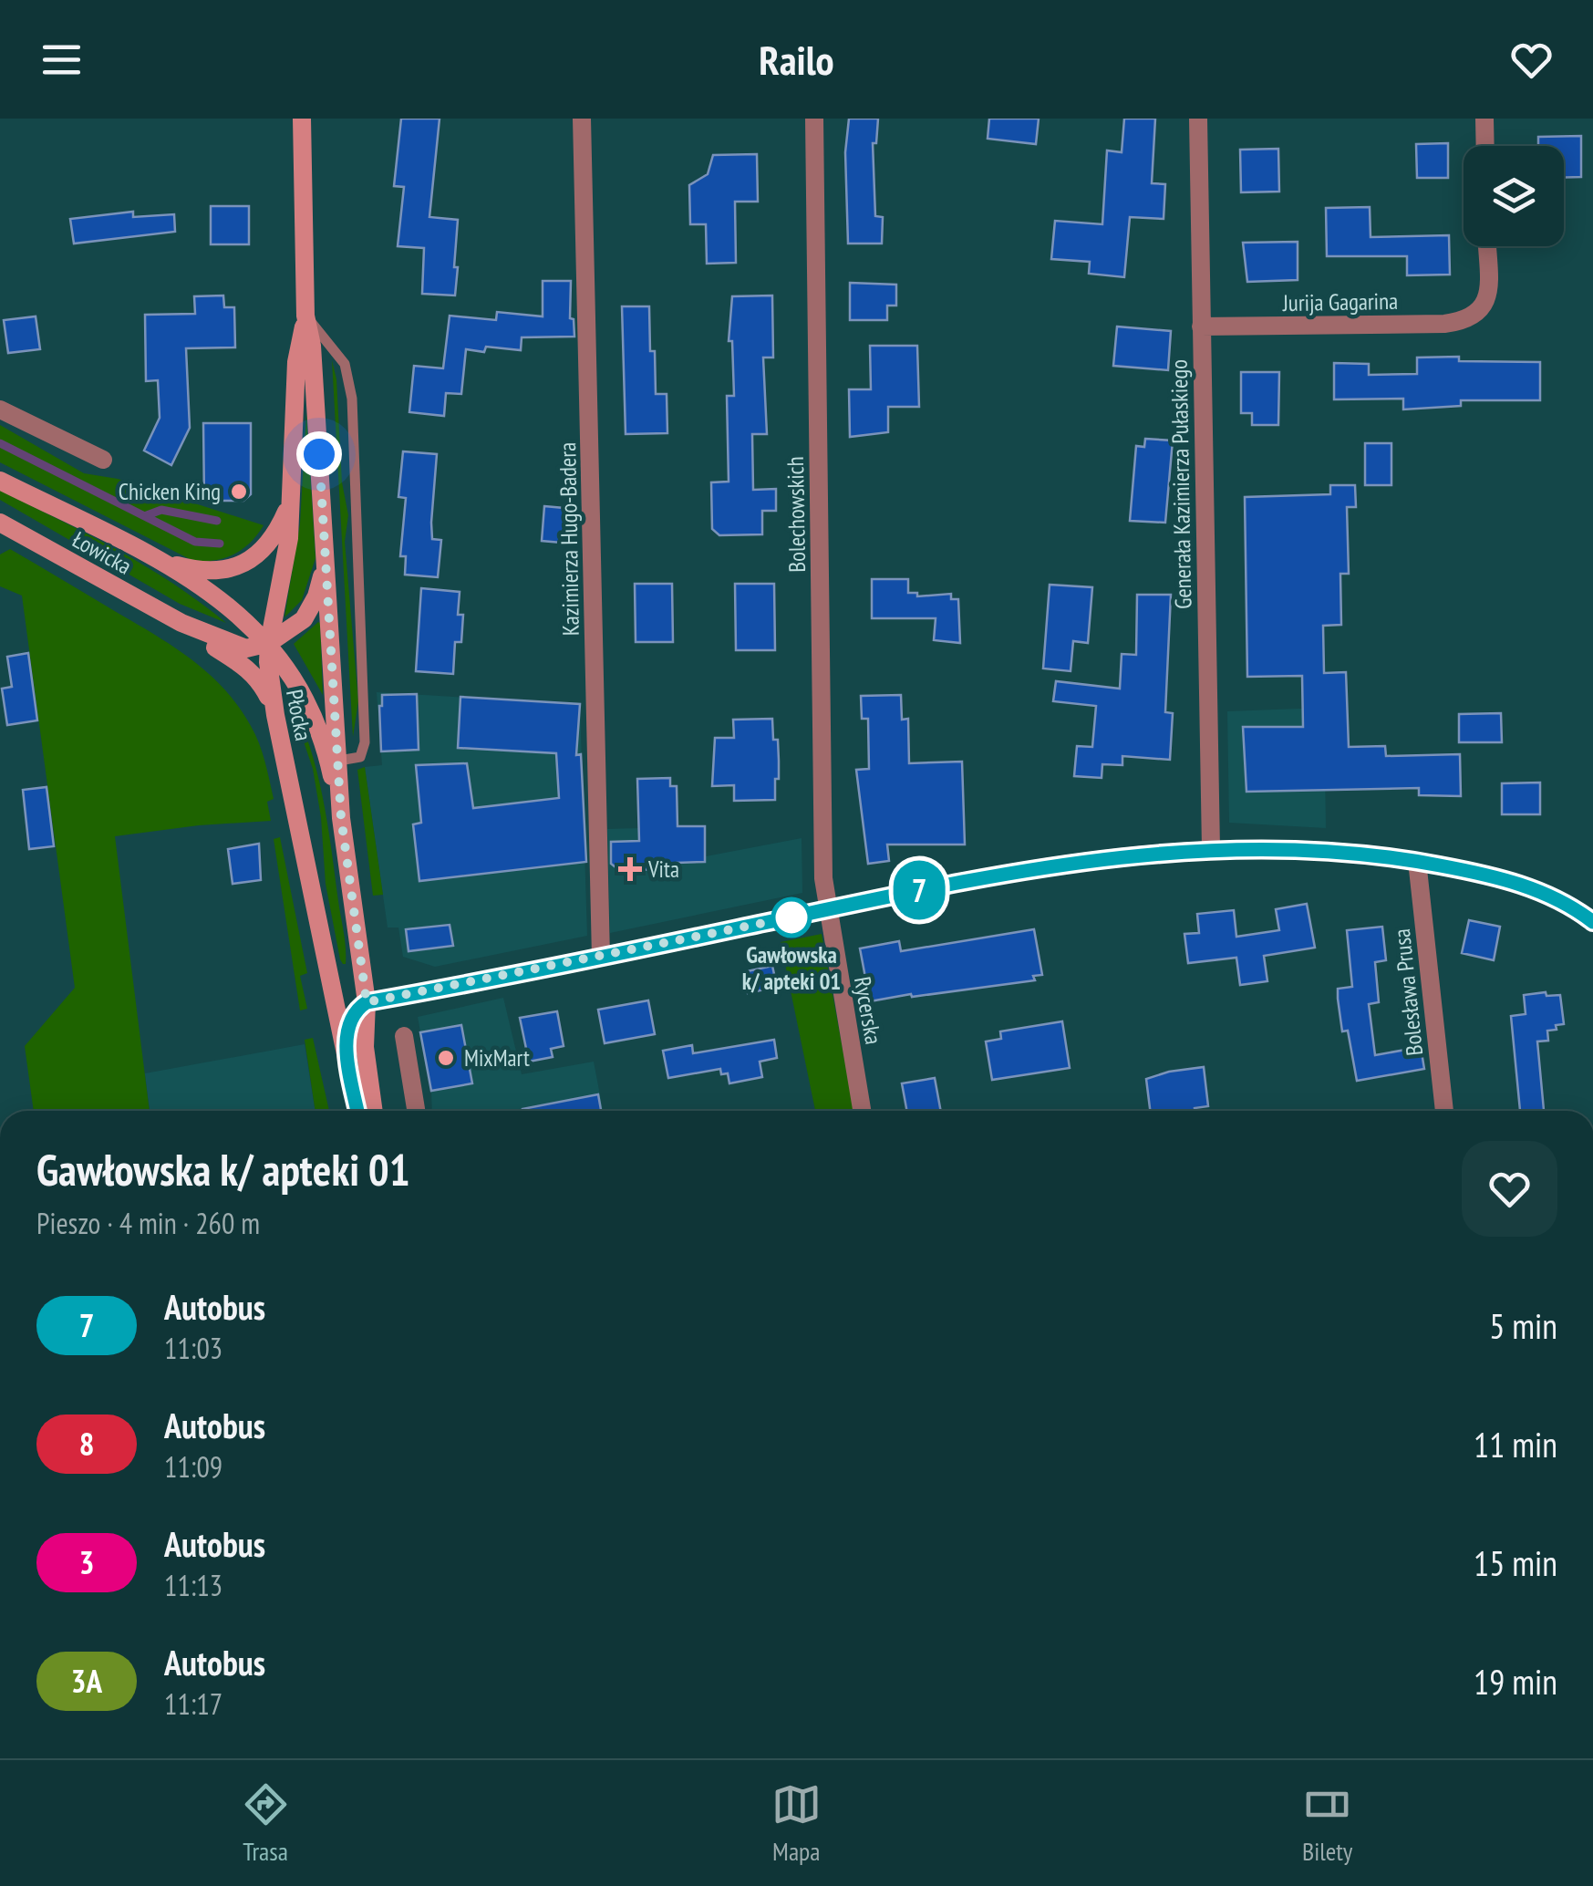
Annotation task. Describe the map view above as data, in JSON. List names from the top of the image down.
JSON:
{
  "streets": {
    "street": [
      "Jurija Gagarina",
      "Generała Kazimierza Pułaskiego",
      "Bolechowskich",
      "Kazimierza Hugo-Badera",
      "Łowicka",
      "Płocka",
      "Bolesława Prusa",
      "Rycerska"
    ]
  },
  "crossings": [
    ["Jurija Gagarina", "Generała Kazimierza Pułaskiego"],
    ["Bolechowskich", "Rycerska"],
    ["Łowicka", "Płocka"]
  ],
  "places": {
    "other": ["Chicken King", "Gawłowska k/ apteki 01", "MixMart"],
    "health": ["Vita"]
  },
  "lines": ["bus line 7"],
  "page": {
    "header": "Railo",
    "on_map": "7",
    "heading": ["Gawłowska k/ apteki 01", "Pieszo · 4 min · 260 m"],
    "list": [
      {
        "mark": "7",
        "name": "Autobus",
        "note": "11:03",
        "value": "5 min"
      },
      {
        "mark": "8",
        "name": "Autobus",
        "note": "11:09",
        "value": "11 min"
      },
      {
        "mark": "3",
        "name": "Autobus",
        "note": "11:13",
        "value": "15 min"
      },
      {
        "mark": "3A",
        "name": "Autobus",
        "note": "11:17",
        "value": "19 min"
      }
    ],
    "tabs": ["Trasa", "Mapa", "Bilety"]
  }
}
